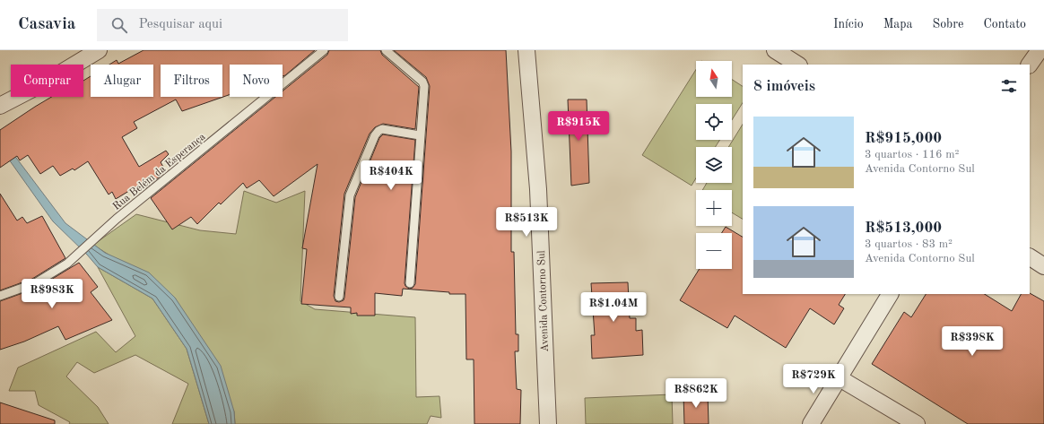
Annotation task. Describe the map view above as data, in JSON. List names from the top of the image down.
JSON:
{
  "streets": {
    "street": ["Avenida Contorno Sul"],
    "lane": ["Rua Belém da Esperança"]
  },
  "north": "top",
  "page": {
    "header": "Casavia",
    "search": "Pesquisar aqui",
    "nav": [
      "Início",
      "Mapa",
      "Sobre",
      "Contato"
    ],
    "map_buttons": ["+", "−"],
    "chip": [
      "Comprar",
      "Alugar",
      "Filtros",
      "Novo"
    ],
    "heading": "8 imóveis",
    "list": [
      {
        "name": "R$915,000",
        "note": "3 quartos · 116 m² · Avenida Contorno Sul"
      },
      {
        "name": "R$513,000",
        "note": "3 quartos · 83 m² · Avenida Contorno Sul"
      }
    ],
    "price": [
      "R$915K",
      "R$404K",
      "R$513K",
      "R$983K",
      "R$1.04M",
      "R$398K",
      "R$729K",
      "R$862K"
    ]
  }
}
